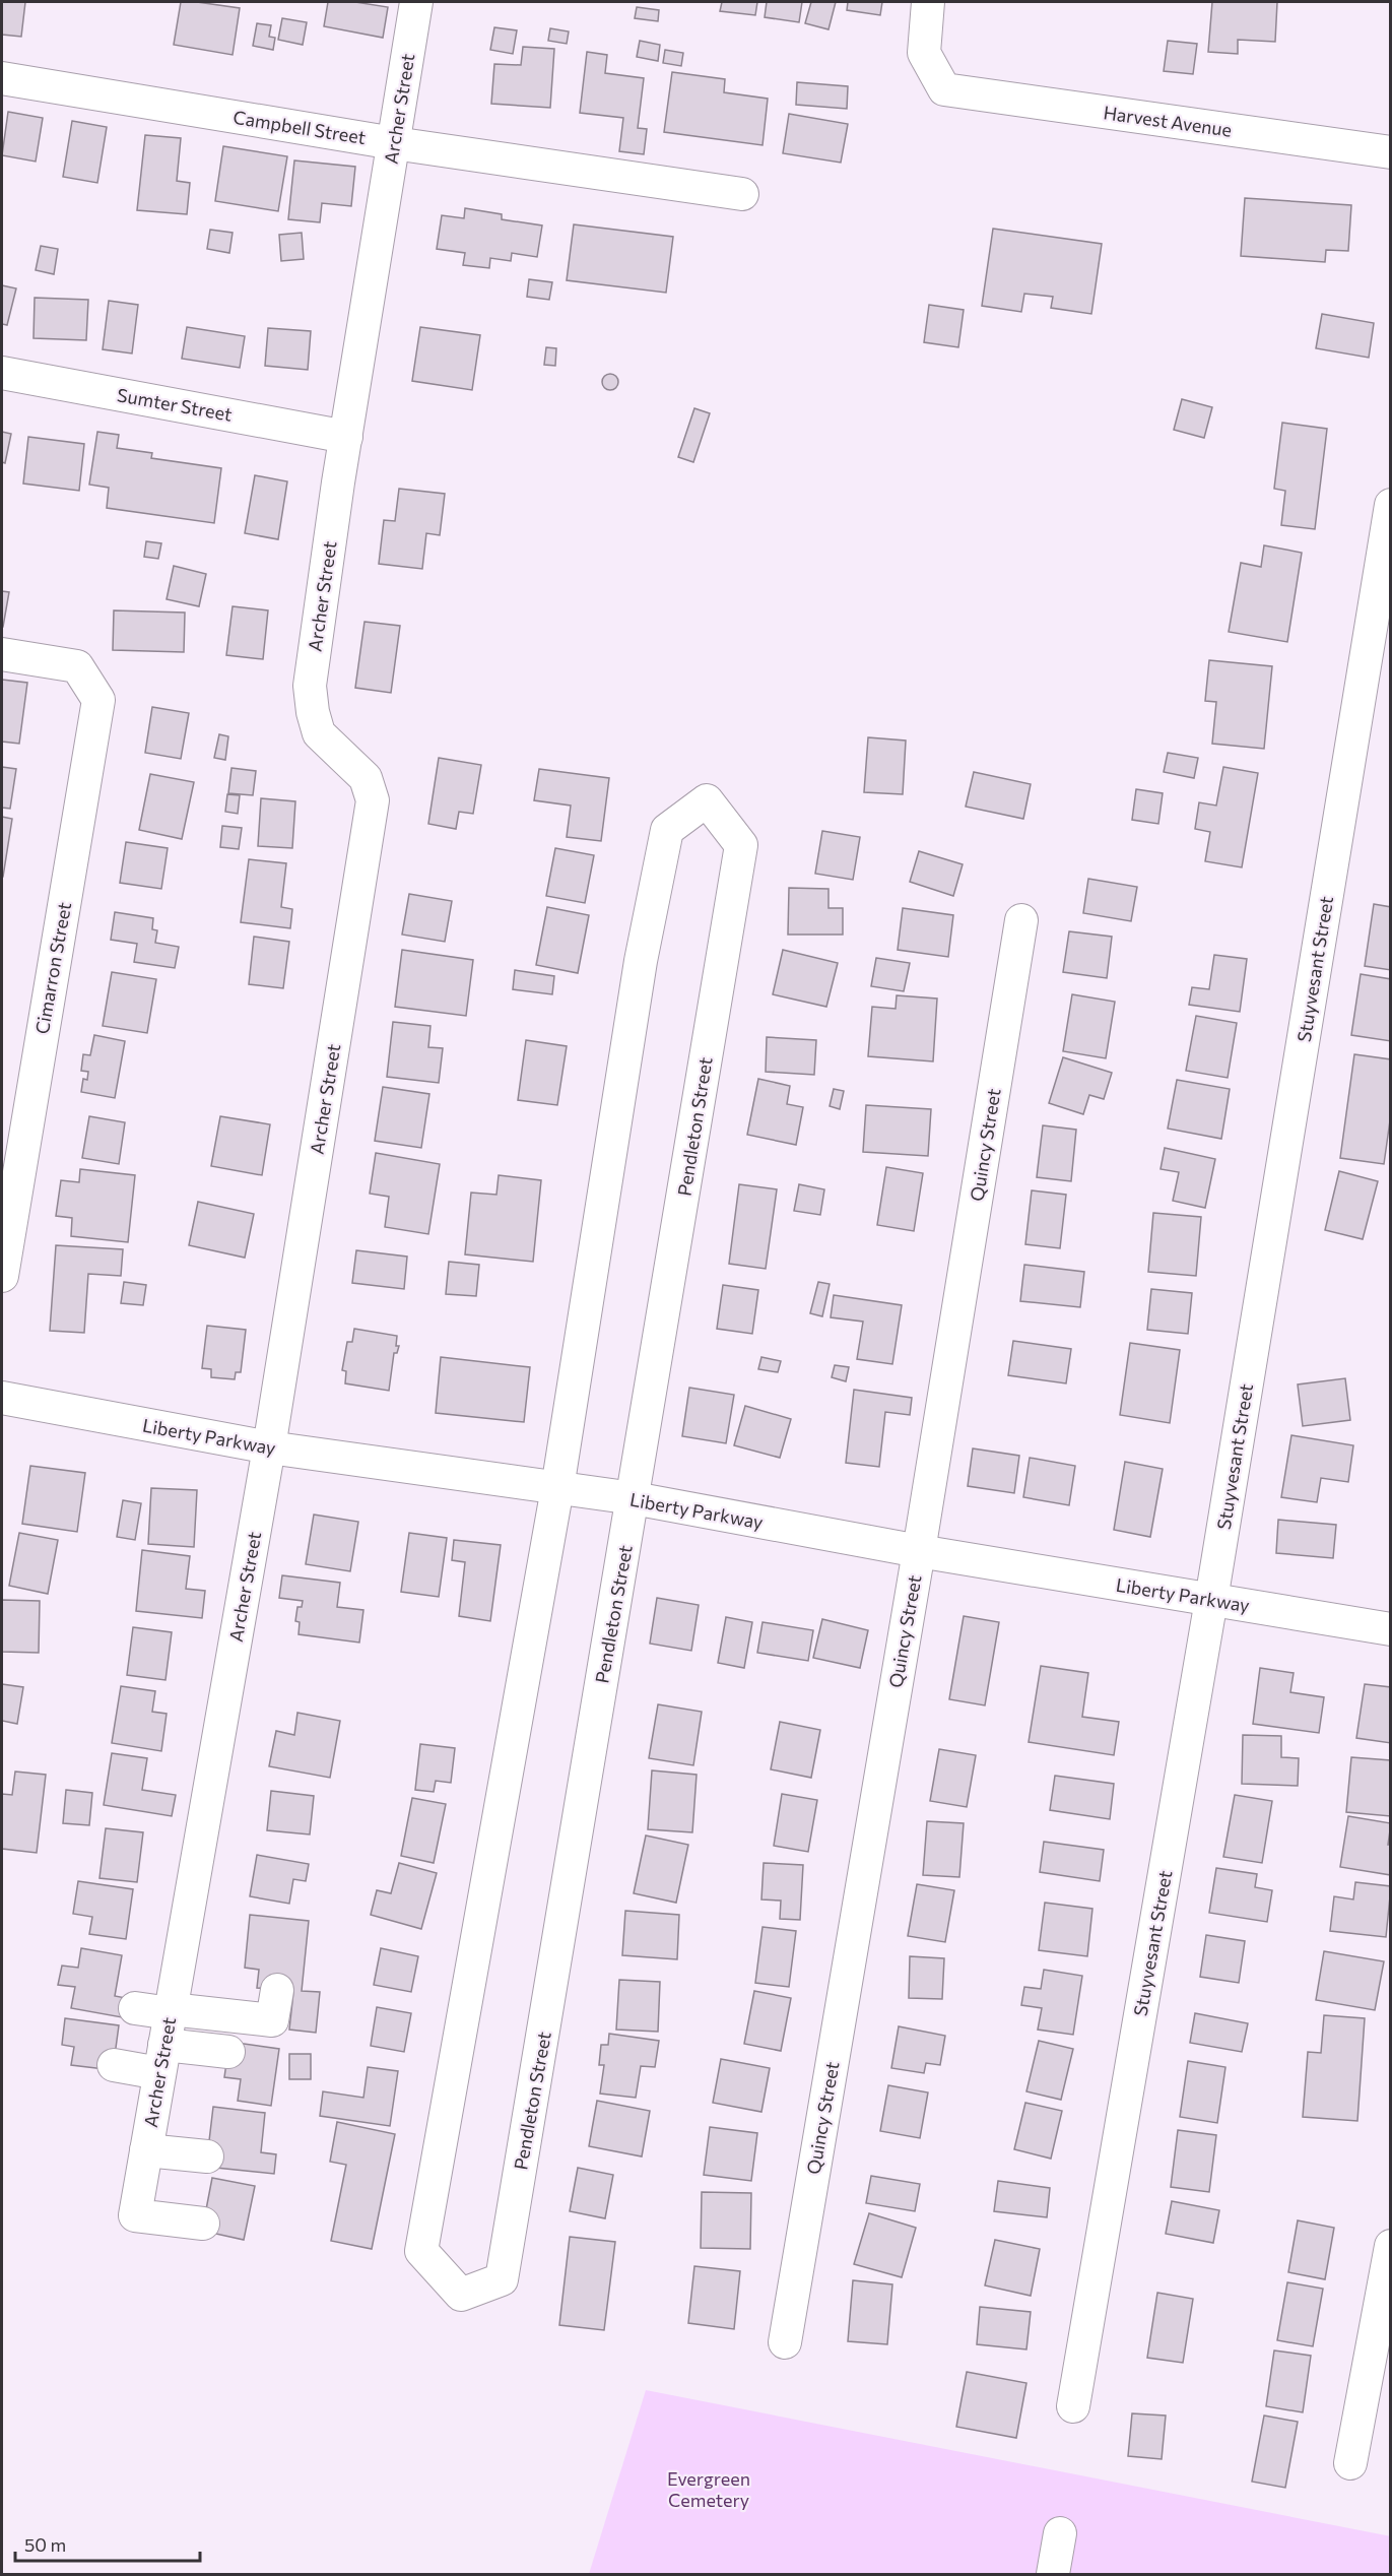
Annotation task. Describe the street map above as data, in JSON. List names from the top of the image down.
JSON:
{
  "streets": {
    "street": [
      "Archer Street",
      "Harvest Avenue",
      "Campbell Street",
      "Sumter Street",
      "Cimarron Street",
      "Stuyvesant Street",
      "Pendleton Street",
      "Quincy Street",
      "Liberty Parkway"
    ]
  },
  "crossings": [
    ["Archer Street", "Campbell Street"],
    ["Archer Street", "Sumter Street"],
    ["Archer Street", "Liberty Parkway"],
    ["Stuyvesant Street", "Liberty Parkway"],
    ["Pendleton Street", "Liberty Parkway"],
    ["Quincy Street", "Liberty Parkway"]
  ],
  "parks": ["Evergreen Cemetery"],
  "scale_bar": "50 m"
}
